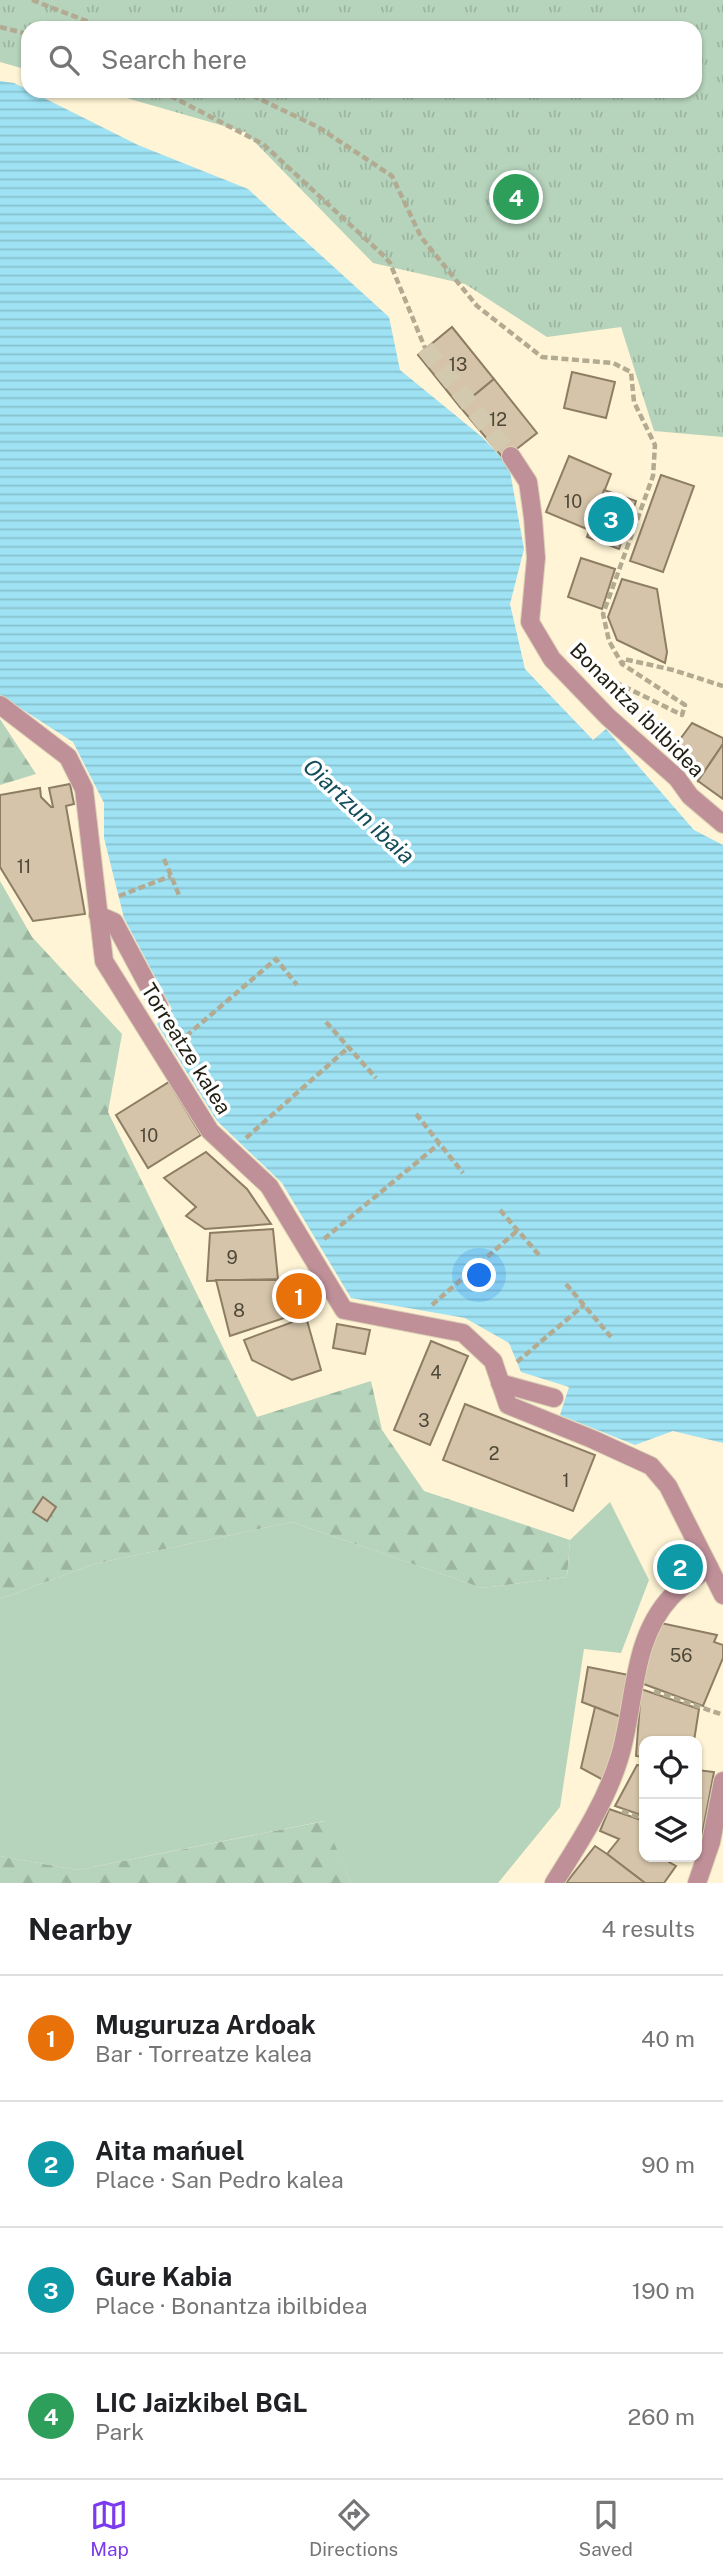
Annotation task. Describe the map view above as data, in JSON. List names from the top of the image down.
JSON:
{
  "streets": {
    "street": ["Bonantza ibilbidea", "Torreatze kalea"]
  },
  "water": ["Oiartzun ibaia"],
  "house_numbers": [
    "13",
    "12",
    "10",
    "11",
    "10",
    "9",
    "8",
    "4",
    "3",
    "2",
    "1",
    "56"
  ],
  "page": {
    "search": "Search here",
    "pins": [
      "4",
      "3",
      "1",
      "2"
    ],
    "heading": ["Nearby", "4 results"],
    "list": [
      {
        "mark": "1",
        "name": "Muguruza Ardoak",
        "note": "Bar · Torreatze kalea",
        "value": "40 m"
      },
      {
        "mark": "2",
        "name": "Aita mańuel",
        "note": "Place · San Pedro kalea",
        "value": "90 m"
      },
      {
        "mark": "3",
        "name": "Gure Kabia",
        "note": "Place · Bonantza ibilbidea",
        "value": "190 m"
      },
      {
        "mark": "4",
        "name": "LIC Jaizkibel BGL",
        "note": "Park",
        "value": "260 m"
      }
    ],
    "nav": ["Map", "Directions", "Saved"]
  }
}
